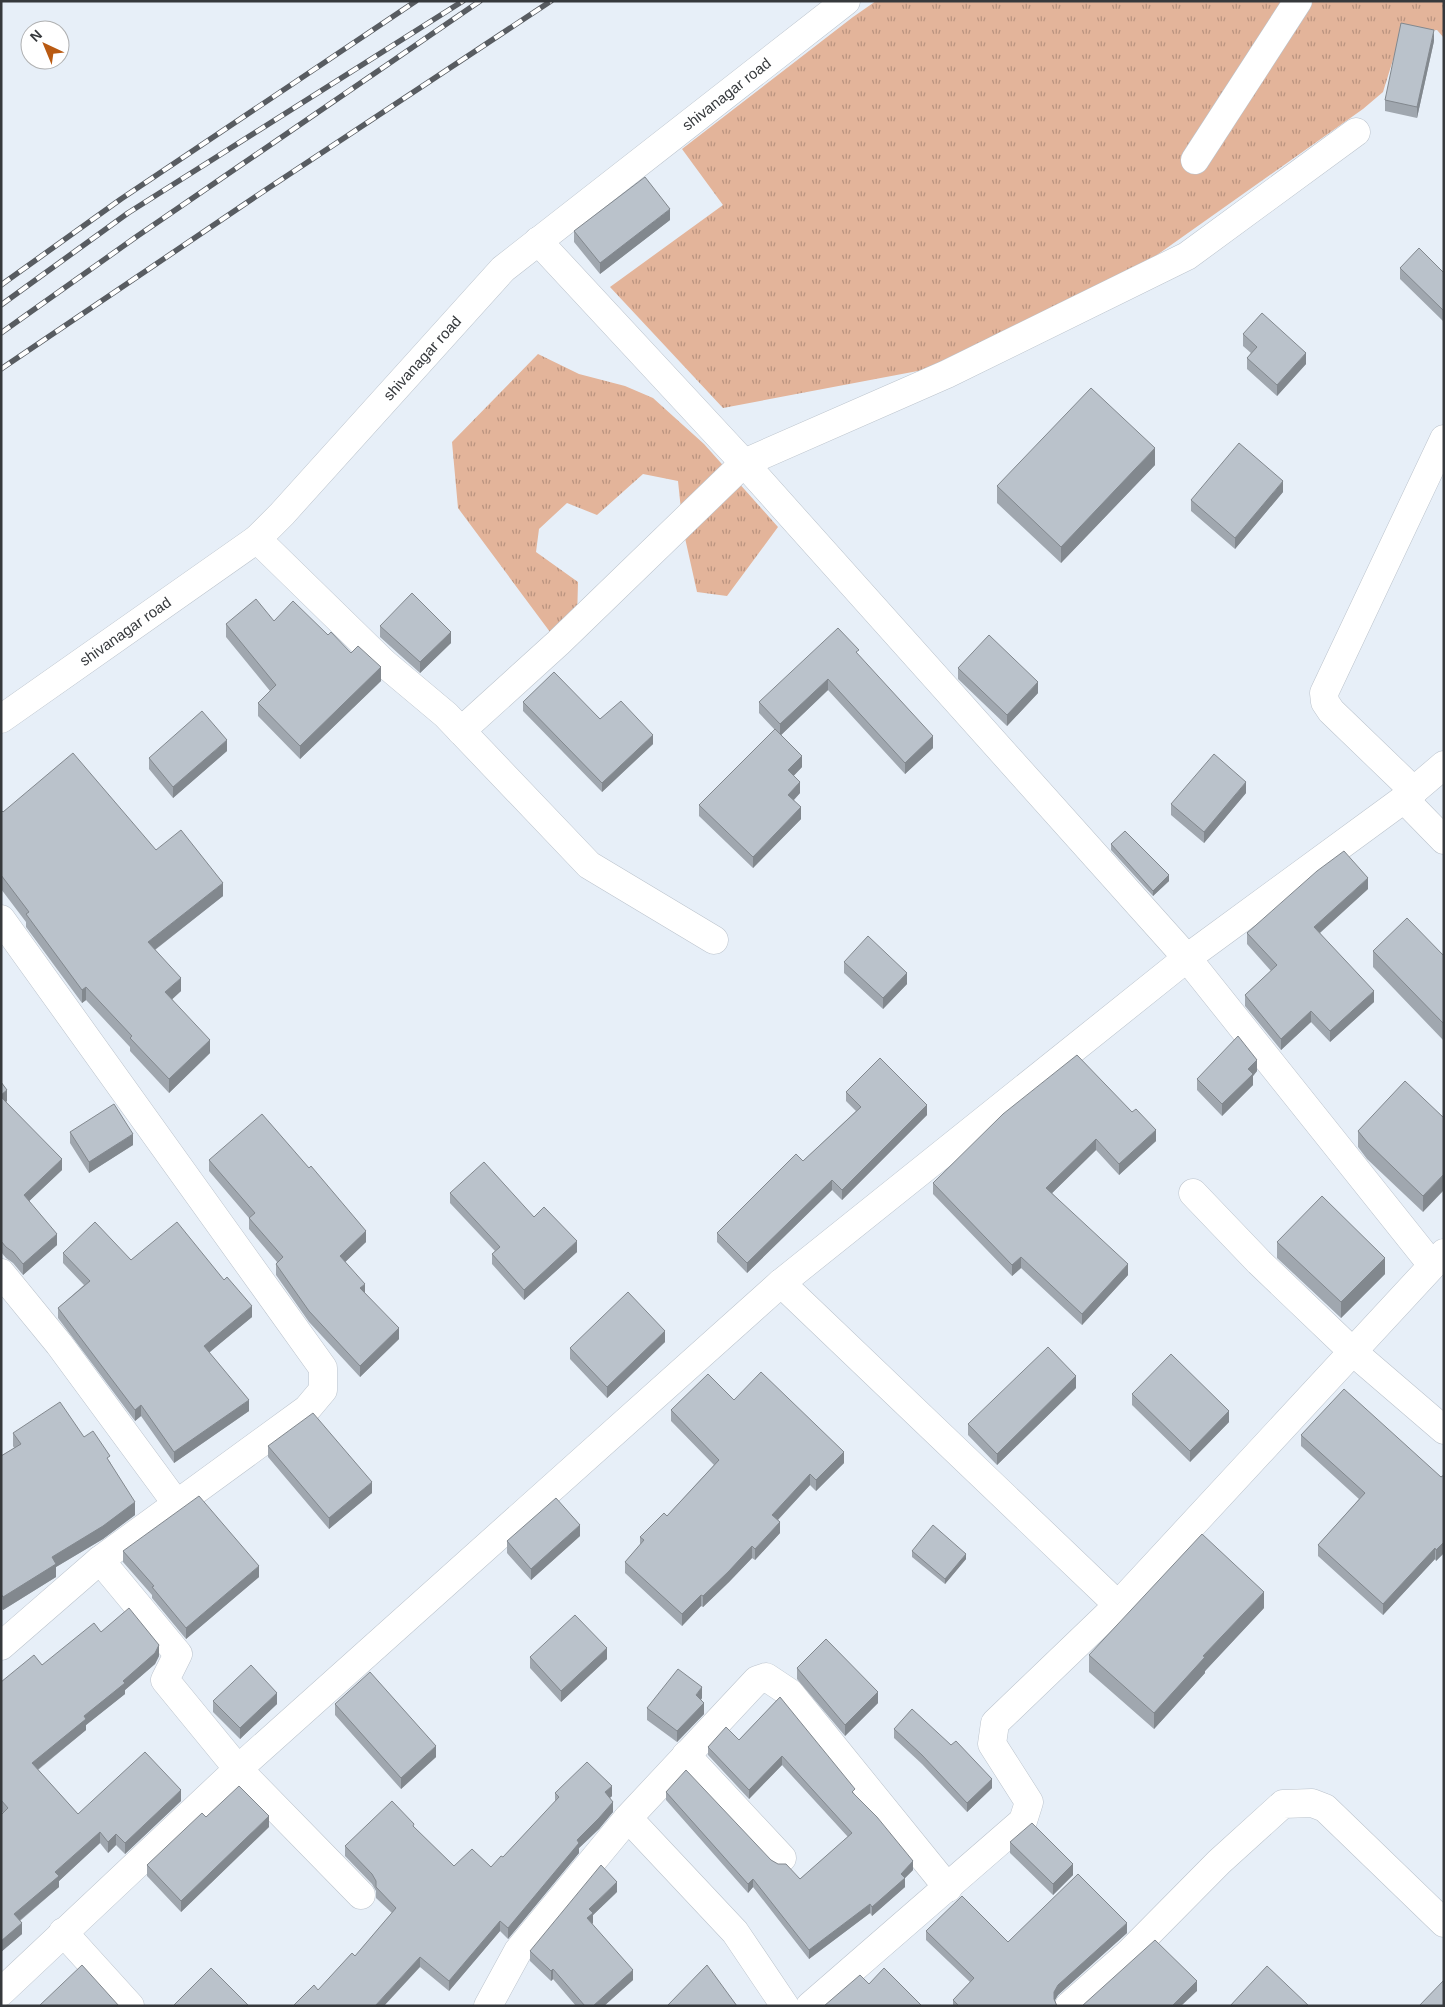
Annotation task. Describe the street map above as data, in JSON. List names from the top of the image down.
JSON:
{
  "streets": {
    "street": ["shivanagar road"]
  },
  "north": "top left"
}
